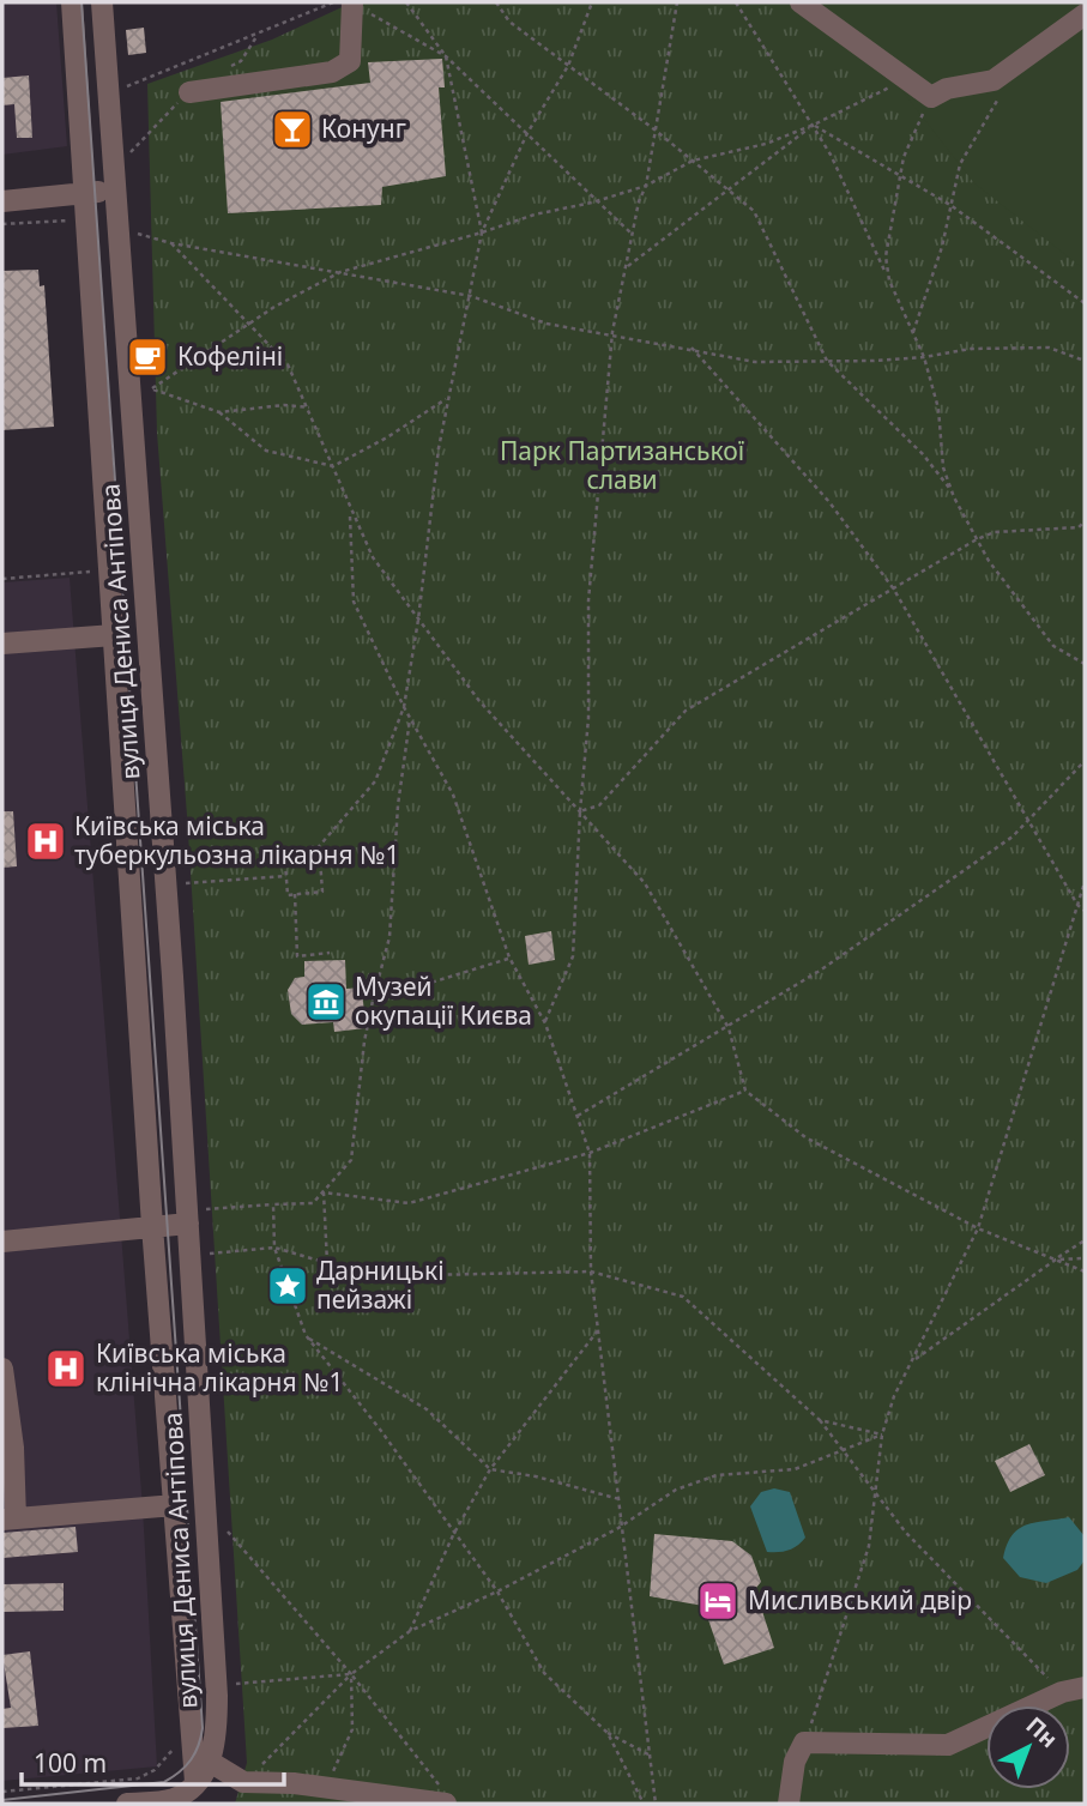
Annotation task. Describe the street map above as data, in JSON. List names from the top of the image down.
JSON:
{
  "streets": {
    "street": ["вулиця Дениса Антіпова"]
  },
  "parks": ["Парк Партизанської слави"],
  "places": {
    "bar": ["Конунг"],
    "cafe": ["Кофеліні"],
    "hospital": ["Київська міська туберкульозна лікарня №1", "Київська міська клінічна лікарня №1"],
    "museum": ["Музей окупації Києва"],
    "place": ["Дарницькі пейзажі"],
    "hotel": ["Мисливський двір"]
  },
  "scale_bar": "100 m",
  "north": "top right"
}
